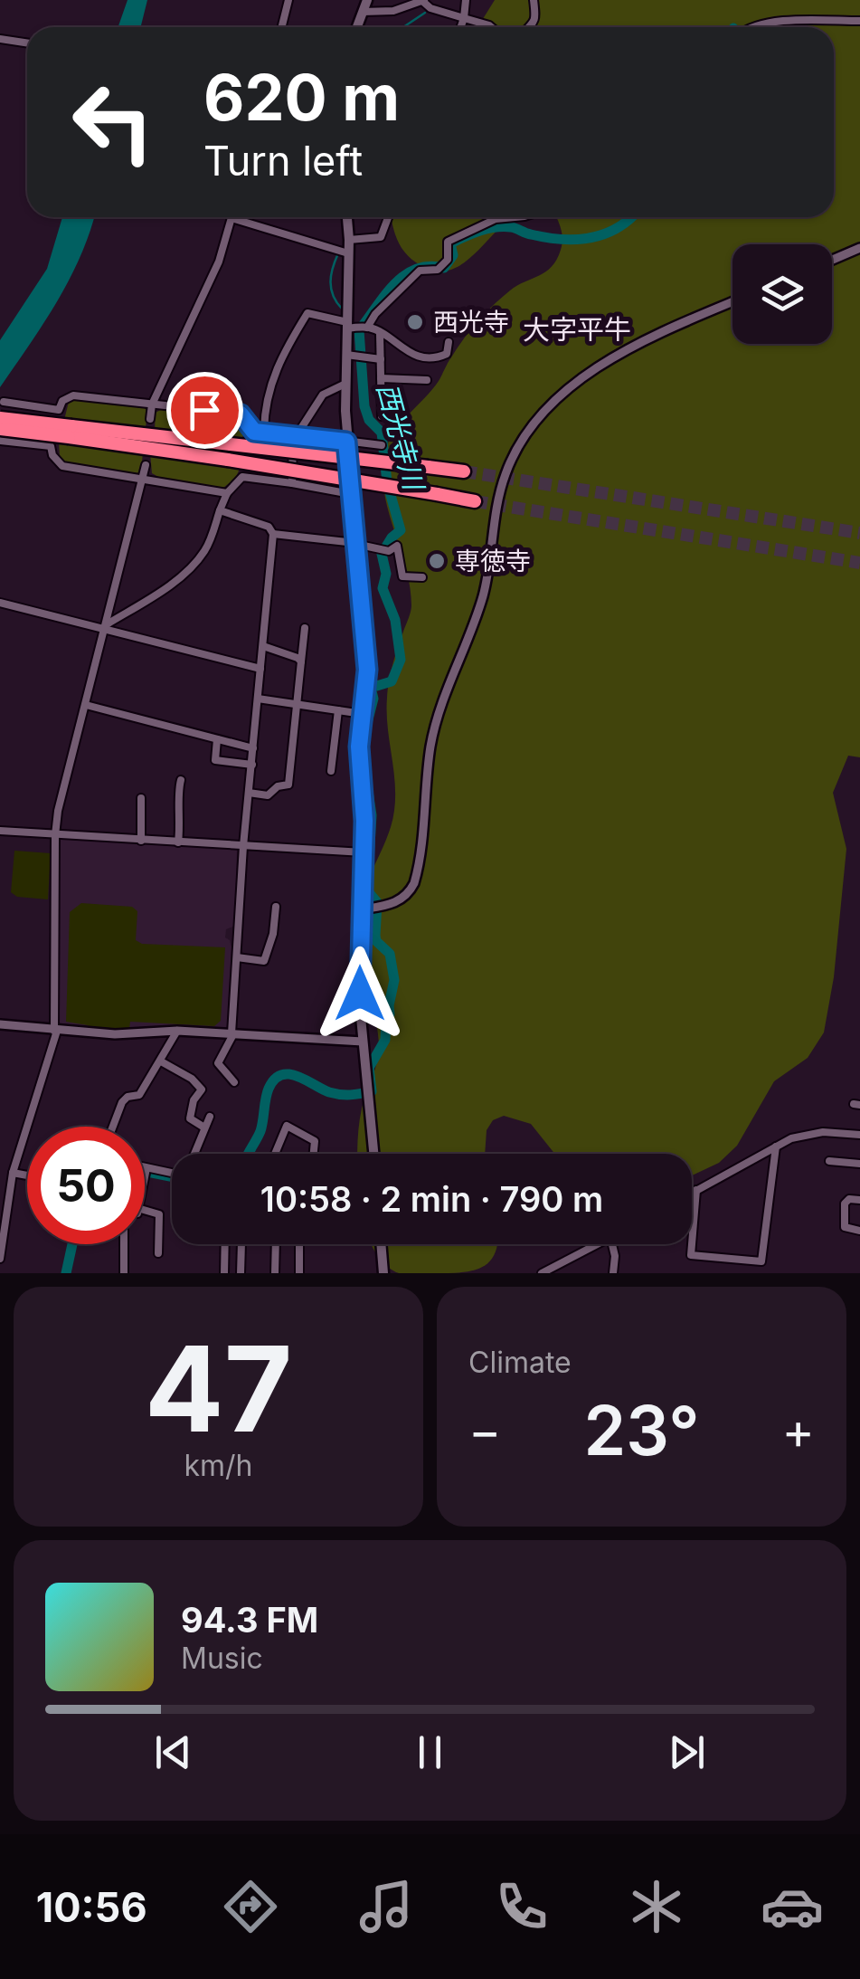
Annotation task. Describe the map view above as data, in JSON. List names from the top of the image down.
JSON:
{
  "districts": ["大字平牛"],
  "water": ["西光寺川"],
  "places": ["西光寺", "専徳寺"],
  "page": {
    "turn": ["620 m", "Turn left"],
    "limit": "50",
    "trip": "10:58 · 2 min · 790 m",
    "tile": [
      ["47", "km/h"],
      "Climate"
    ],
    "heat": ["−", "23°", "+"],
    "song": ["94.3 FM", "Music"],
    "tabs": "10:56"
  }
}
